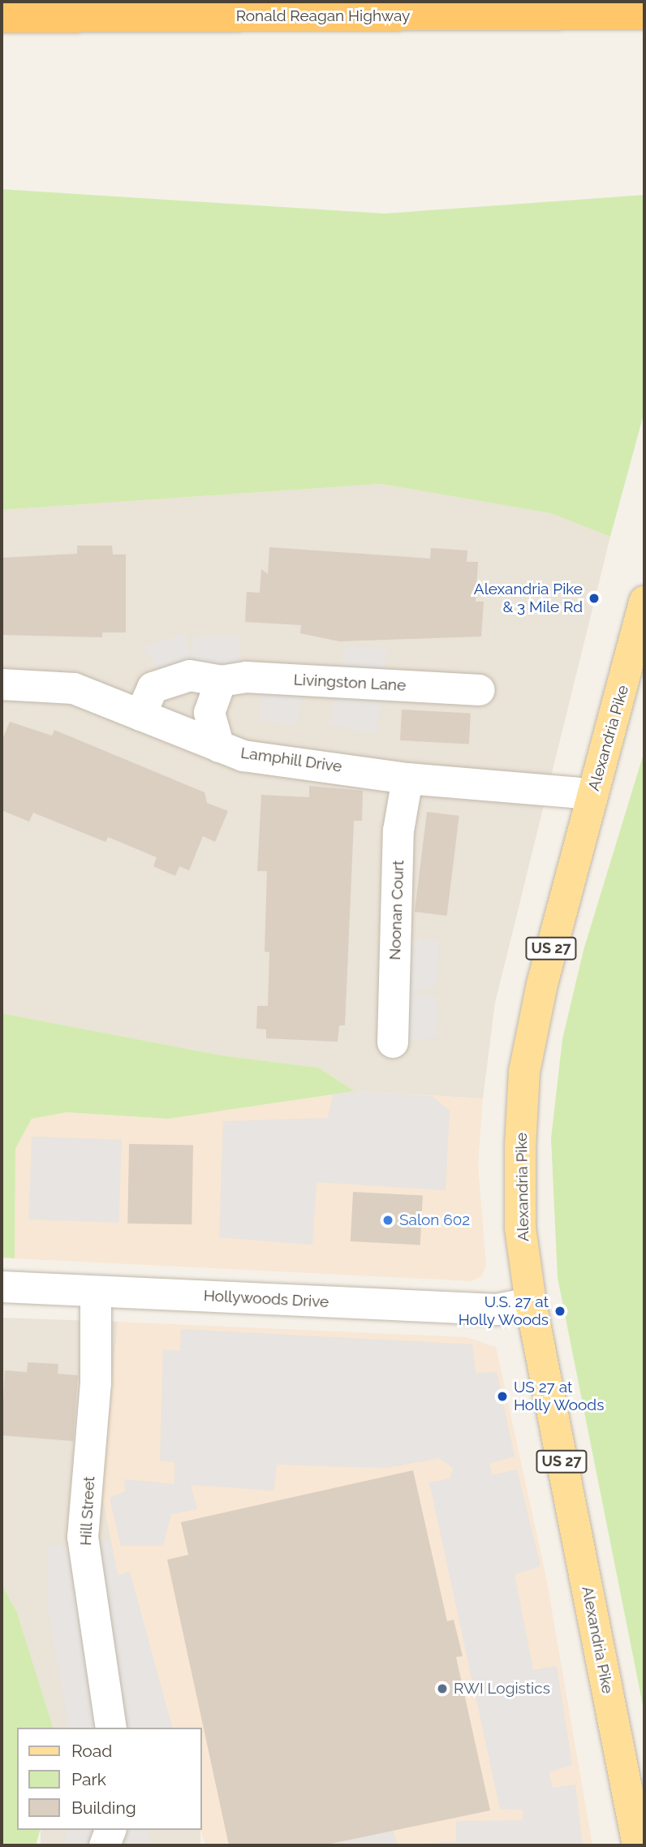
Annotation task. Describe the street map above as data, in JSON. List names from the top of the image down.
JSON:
{
  "streets": {
    "highway": ["Ronald Reagan Highway"],
    "main road": ["Alexandria Pike", "US 27"],
    "street": [
      "Livingston Lane",
      "Lamphill Drive",
      "Noonan Court",
      "Hollywoods Drive",
      "Hill Street"
    ]
  },
  "crossings": [
    ["Livingston Lane", "Lamphill Drive"],
    ["Alexandria Pike", "Lamphill Drive"],
    ["Alexandria Pike", "Hollywoods Drive"],
    ["Lamphill Drive", "Noonan Court"],
    ["Hollywoods Drive", "Hill Street"]
  ],
  "places": [
    "Alexandria Pike & 3 Mile Rd",
    "Salon 602",
    "U.S. 27 at Holly Woods",
    "US 27 at Holly Woods",
    "RWI Logistics"
  ],
  "legend": ["Road", "Park", "Building"]
}
